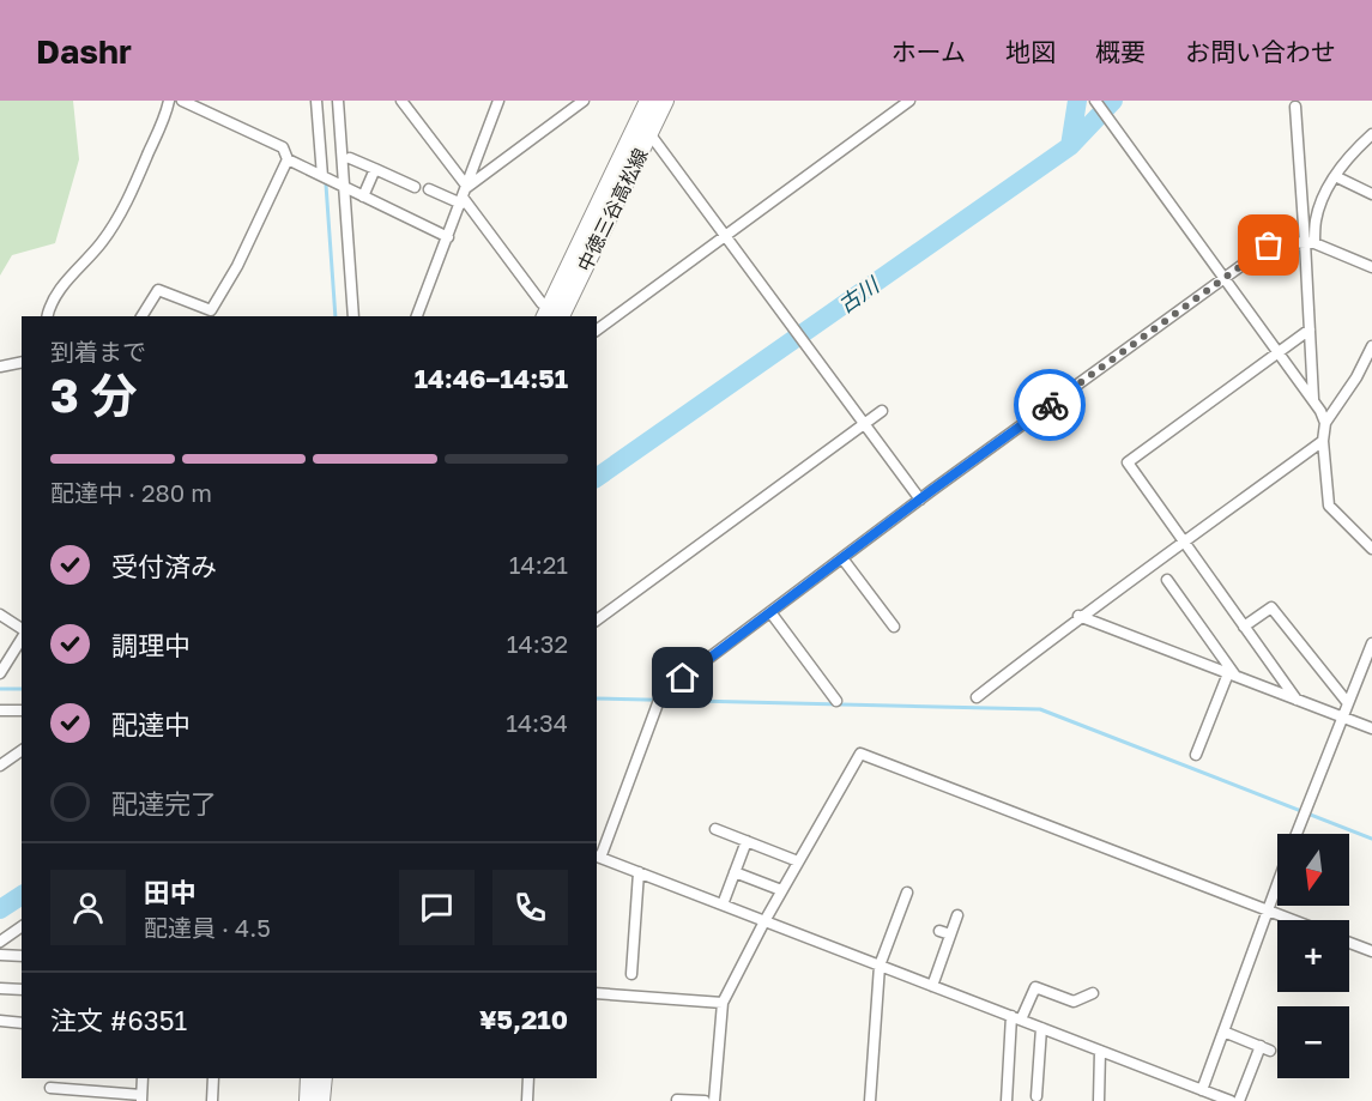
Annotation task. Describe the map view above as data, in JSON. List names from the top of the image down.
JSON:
{
  "streets": {
    "main road": ["中徳三谷高松線"]
  },
  "water": ["古川"],
  "north": "bottom",
  "page": {
    "header": "Dashr",
    "nav": [
      "ホーム",
      "地図",
      "概要",
      "お問い合わせ"
    ],
    "heading": ["3 分", "到着まで", "14:46–14:51"],
    "panel": [
      "田中",
      "配達員 · 4.5",
      "注文 #6351",
      "¥5,210"
    ],
    "bar": "配達中 · 280 m",
    "list": [
      ["受付済み", "14:21"],
      ["調理中", "14:32"],
      ["配達中", "14:34"],
      "配達完了"
    ],
    "map_buttons": ["+", "−"]
  }
}
